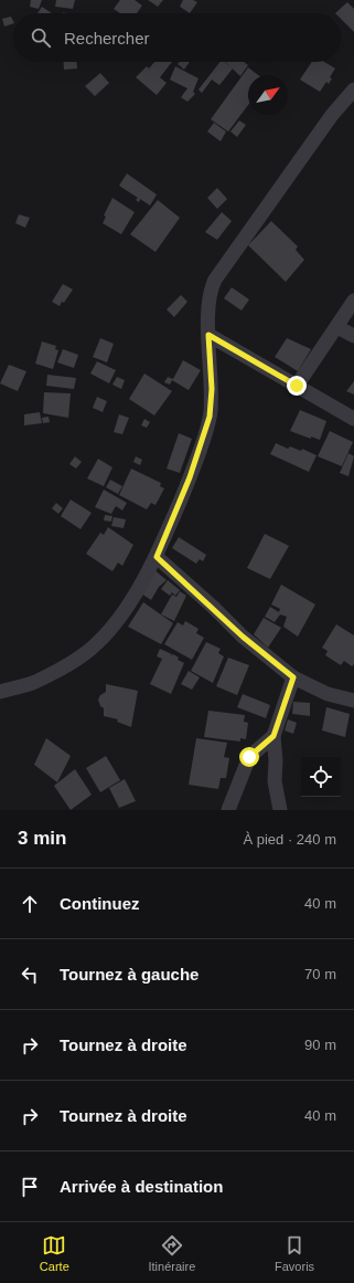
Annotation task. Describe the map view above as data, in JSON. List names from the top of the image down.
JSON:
{
  "north": "top right",
  "page": {
    "search": "Rechercher",
    "heading": ["3 min", "À pied · 240 m"],
    "list": [
      ["Continuez", "40 m"],
      ["Tournez à gauche", "70 m"],
      ["Tournez à droite", "90 m"],
      ["Tournez à droite", "40 m"],
      "Arrivée à destination"
    ],
    "nav": ["Carte", "Itinéraire", "Favoris"]
  }
}
